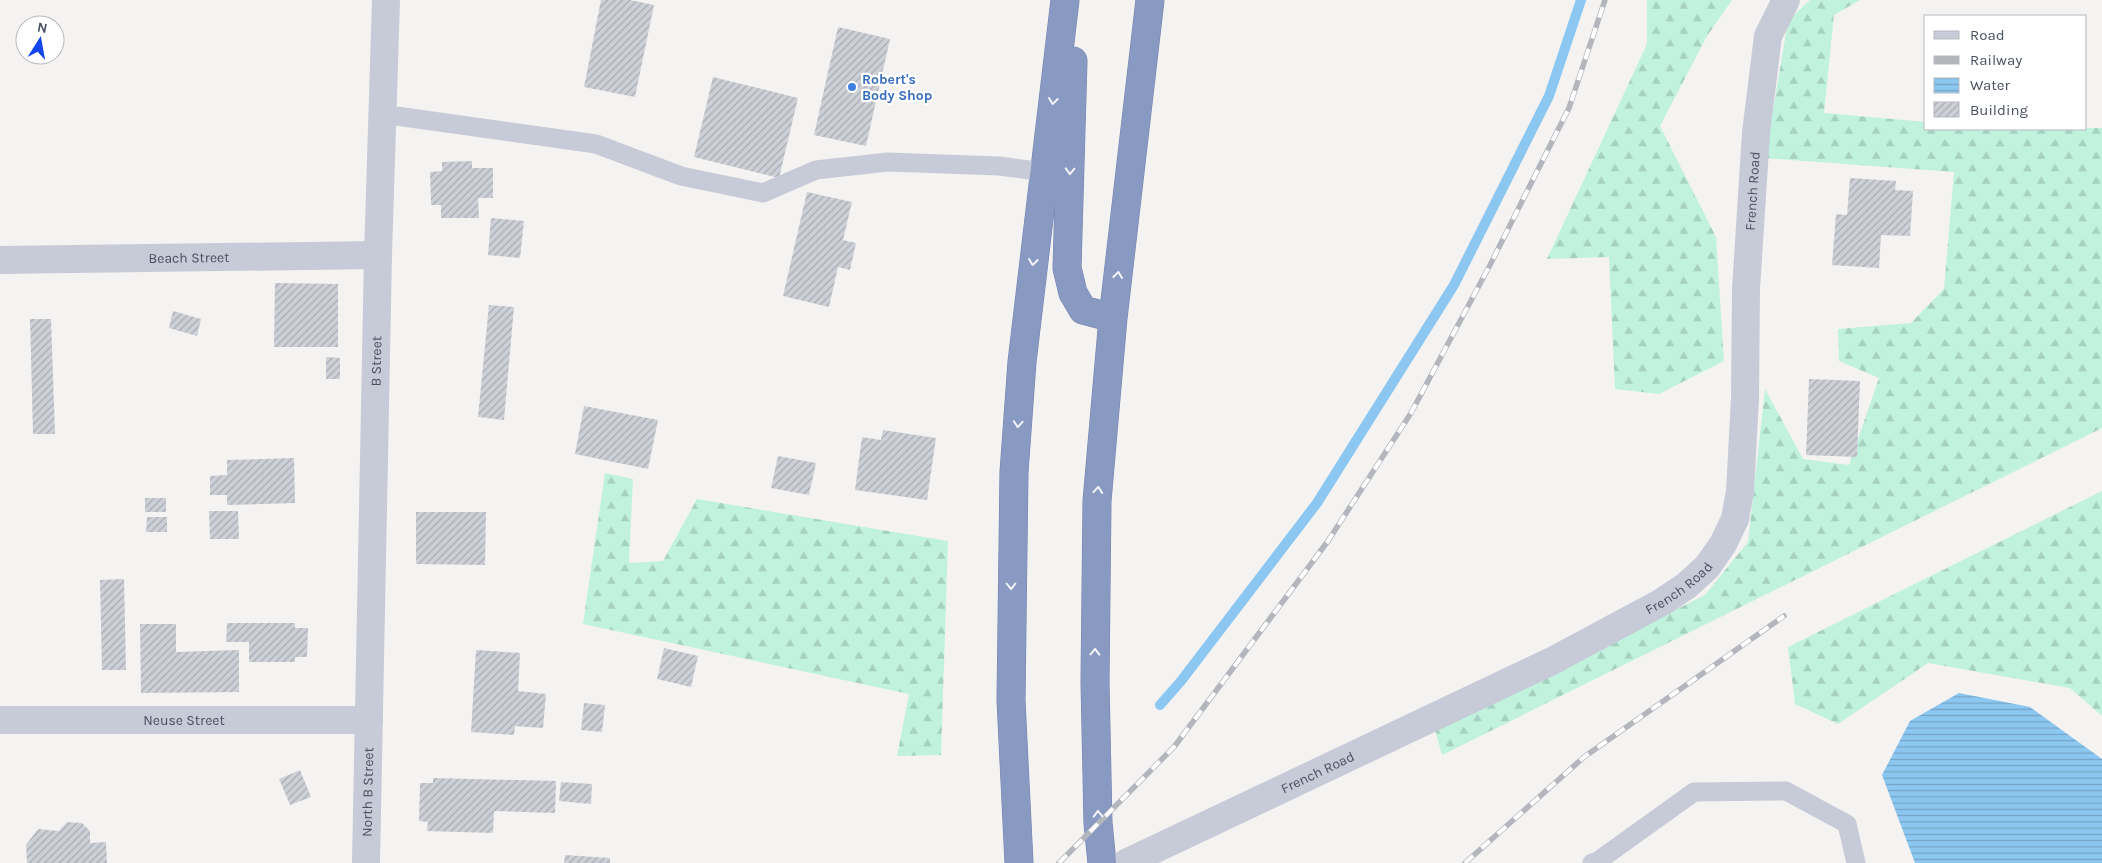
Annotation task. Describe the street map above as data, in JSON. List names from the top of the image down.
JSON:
{
  "streets": {
    "street": [
      "French Road",
      "Beach Street",
      "B Street",
      "Neuse Street",
      "North B Street"
    ]
  },
  "crossings": [
    ["Beach Street", "B Street"],
    ["B Street", "Neuse Street"],
    ["B Street", "North B Street"],
    ["Neuse Street", "North B Street"]
  ],
  "places": ["Robert's Body Shop"],
  "legend": [
    "Road",
    "Railway",
    "Water",
    "Building"
  ],
  "north": "top"
}
